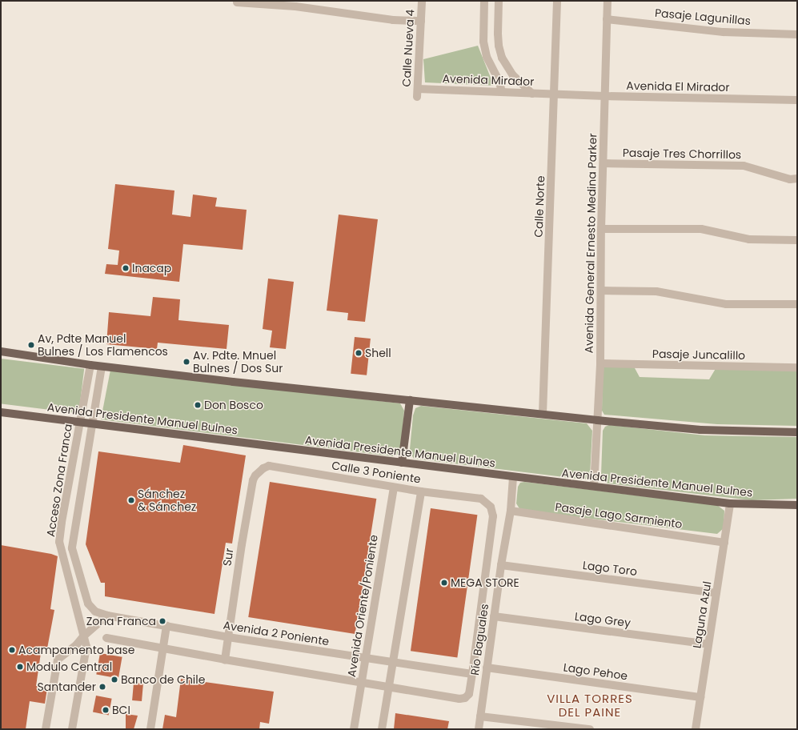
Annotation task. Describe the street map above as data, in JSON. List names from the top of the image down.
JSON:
{
  "streets": {
    "main road": ["Avenida Presidente Manuel Bulnes"],
    "street": [
      "Pasaje Lagunillas",
      "Calle Nueva 4",
      "Avenida Mirador",
      "Avenida El Mirador",
      "Pasaje Tres Chorrillos",
      "Calle Norte",
      "Avenida General Ernesto Medina Parker",
      "Pasaje Juncalillo",
      "Calle 3 Poniente",
      "Acceso Zona Franca",
      "Pasaje Lago Sarmiento",
      "Sur",
      "Lago Toro",
      "Avenida Oriente/Poniente",
      "Laguna Azul",
      "Lago Grey",
      "Avenida 2 Poniente",
      "Río Baguales",
      "Lago Pehoe"
    ]
  },
  "crossings": [
    ["Pasaje Lagunillas", "Avenida General Ernesto Medina Parker"],
    ["Calle Nueva 4", "Avenida Mirador"],
    ["Avenida Mirador", "Avenida El Mirador"],
    ["Avenida Mirador", "Calle Norte"],
    ["Avenida El Mirador", "Calle Norte"],
    ["Avenida El Mirador", "Avenida General Ernesto Medina Parker"],
    ["Pasaje Tres Chorrillos", "Avenida General Ernesto Medina Parker"],
    ["Avenida General Ernesto Medina Parker", "Pasaje Juncalillo"],
    ["Avenida General Ernesto Medina Parker", "Avenida Presidente Manuel Bulnes"],
    ["Avenida Presidente Manuel Bulnes", "Acceso Zona Franca"],
    ["Avenida Presidente Manuel Bulnes", "Laguna Azul"],
    ["Avenida Presidente Manuel Bulnes", "Río Baguales"],
    ["Calle 3 Poniente", "Sur"],
    ["Calle 3 Poniente", "Avenida Oriente/Poniente"],
    ["Calle 3 Poniente", "Avenida 2 Poniente"],
    ["Acceso Zona Franca", "Avenida 2 Poniente"],
    ["Pasaje Lago Sarmiento", "Laguna Azul"],
    ["Pasaje Lago Sarmiento", "Río Baguales"],
    ["Sur", "Avenida 2 Poniente"],
    ["Lago Toro", "Laguna Azul"],
    ["Lago Toro", "Río Baguales"],
    ["Avenida Oriente/Poniente", "Avenida 2 Poniente"],
    ["Laguna Azul", "Lago Grey"],
    ["Laguna Azul", "Lago Pehoe"],
    ["Lago Grey", "Río Baguales"],
    ["Río Baguales", "Lago Pehoe"]
  ],
  "districts": ["VILLA TORRES DEL PAINE"],
  "places": [
    "Inacap",
    "Av, Pdte Manuel Bulnes / Los Flamencos",
    "Shell",
    "Av. Pdte. Mnuel Bulnes / Dos Sur",
    "Don Bosco",
    "Sánchez & Sánchez",
    "MEGA STORE",
    "Zona Franca",
    "Acampamento base",
    "Modulo Central",
    "Banco de Chile",
    "Santander",
    "BCI"
  ]
}
